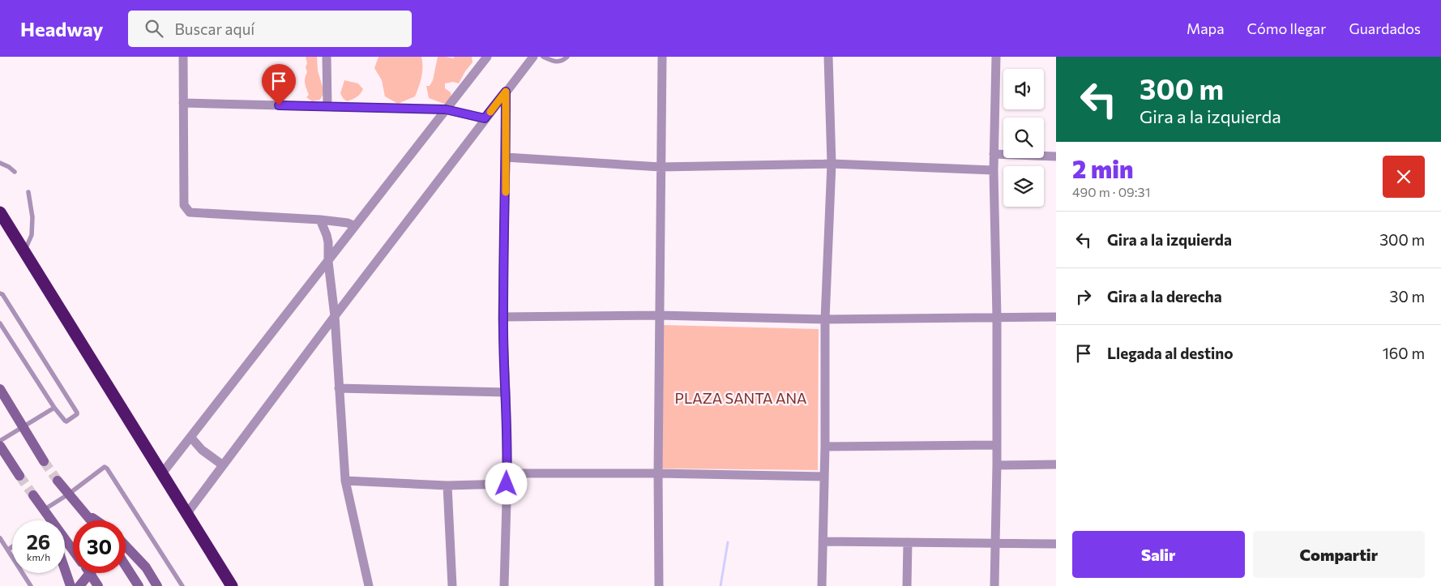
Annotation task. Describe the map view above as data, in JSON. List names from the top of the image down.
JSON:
{
  "parks": ["PLAZA SANTA ANA"],
  "page": {
    "header": "Headway",
    "search": "Buscar aquí",
    "nav": ["Mapa", "Cómo llegar", "Guardados"],
    "turn": ["300 m", "Gira a la izquierda"],
    "heading": ["2 min", "490 m · 09:31"],
    "list": [
      {
        "name": "Gira a la izquierda",
        "value": "300 m"
      },
      {
        "name": "Gira a la derecha",
        "value": "30 m"
      },
      {
        "name": "Llegada al destino",
        "value": "160 m"
      }
    ],
    "speed": "26 km/h",
    "limit": "30",
    "buttons": ["Salir", "Compartir"]
  }
}
